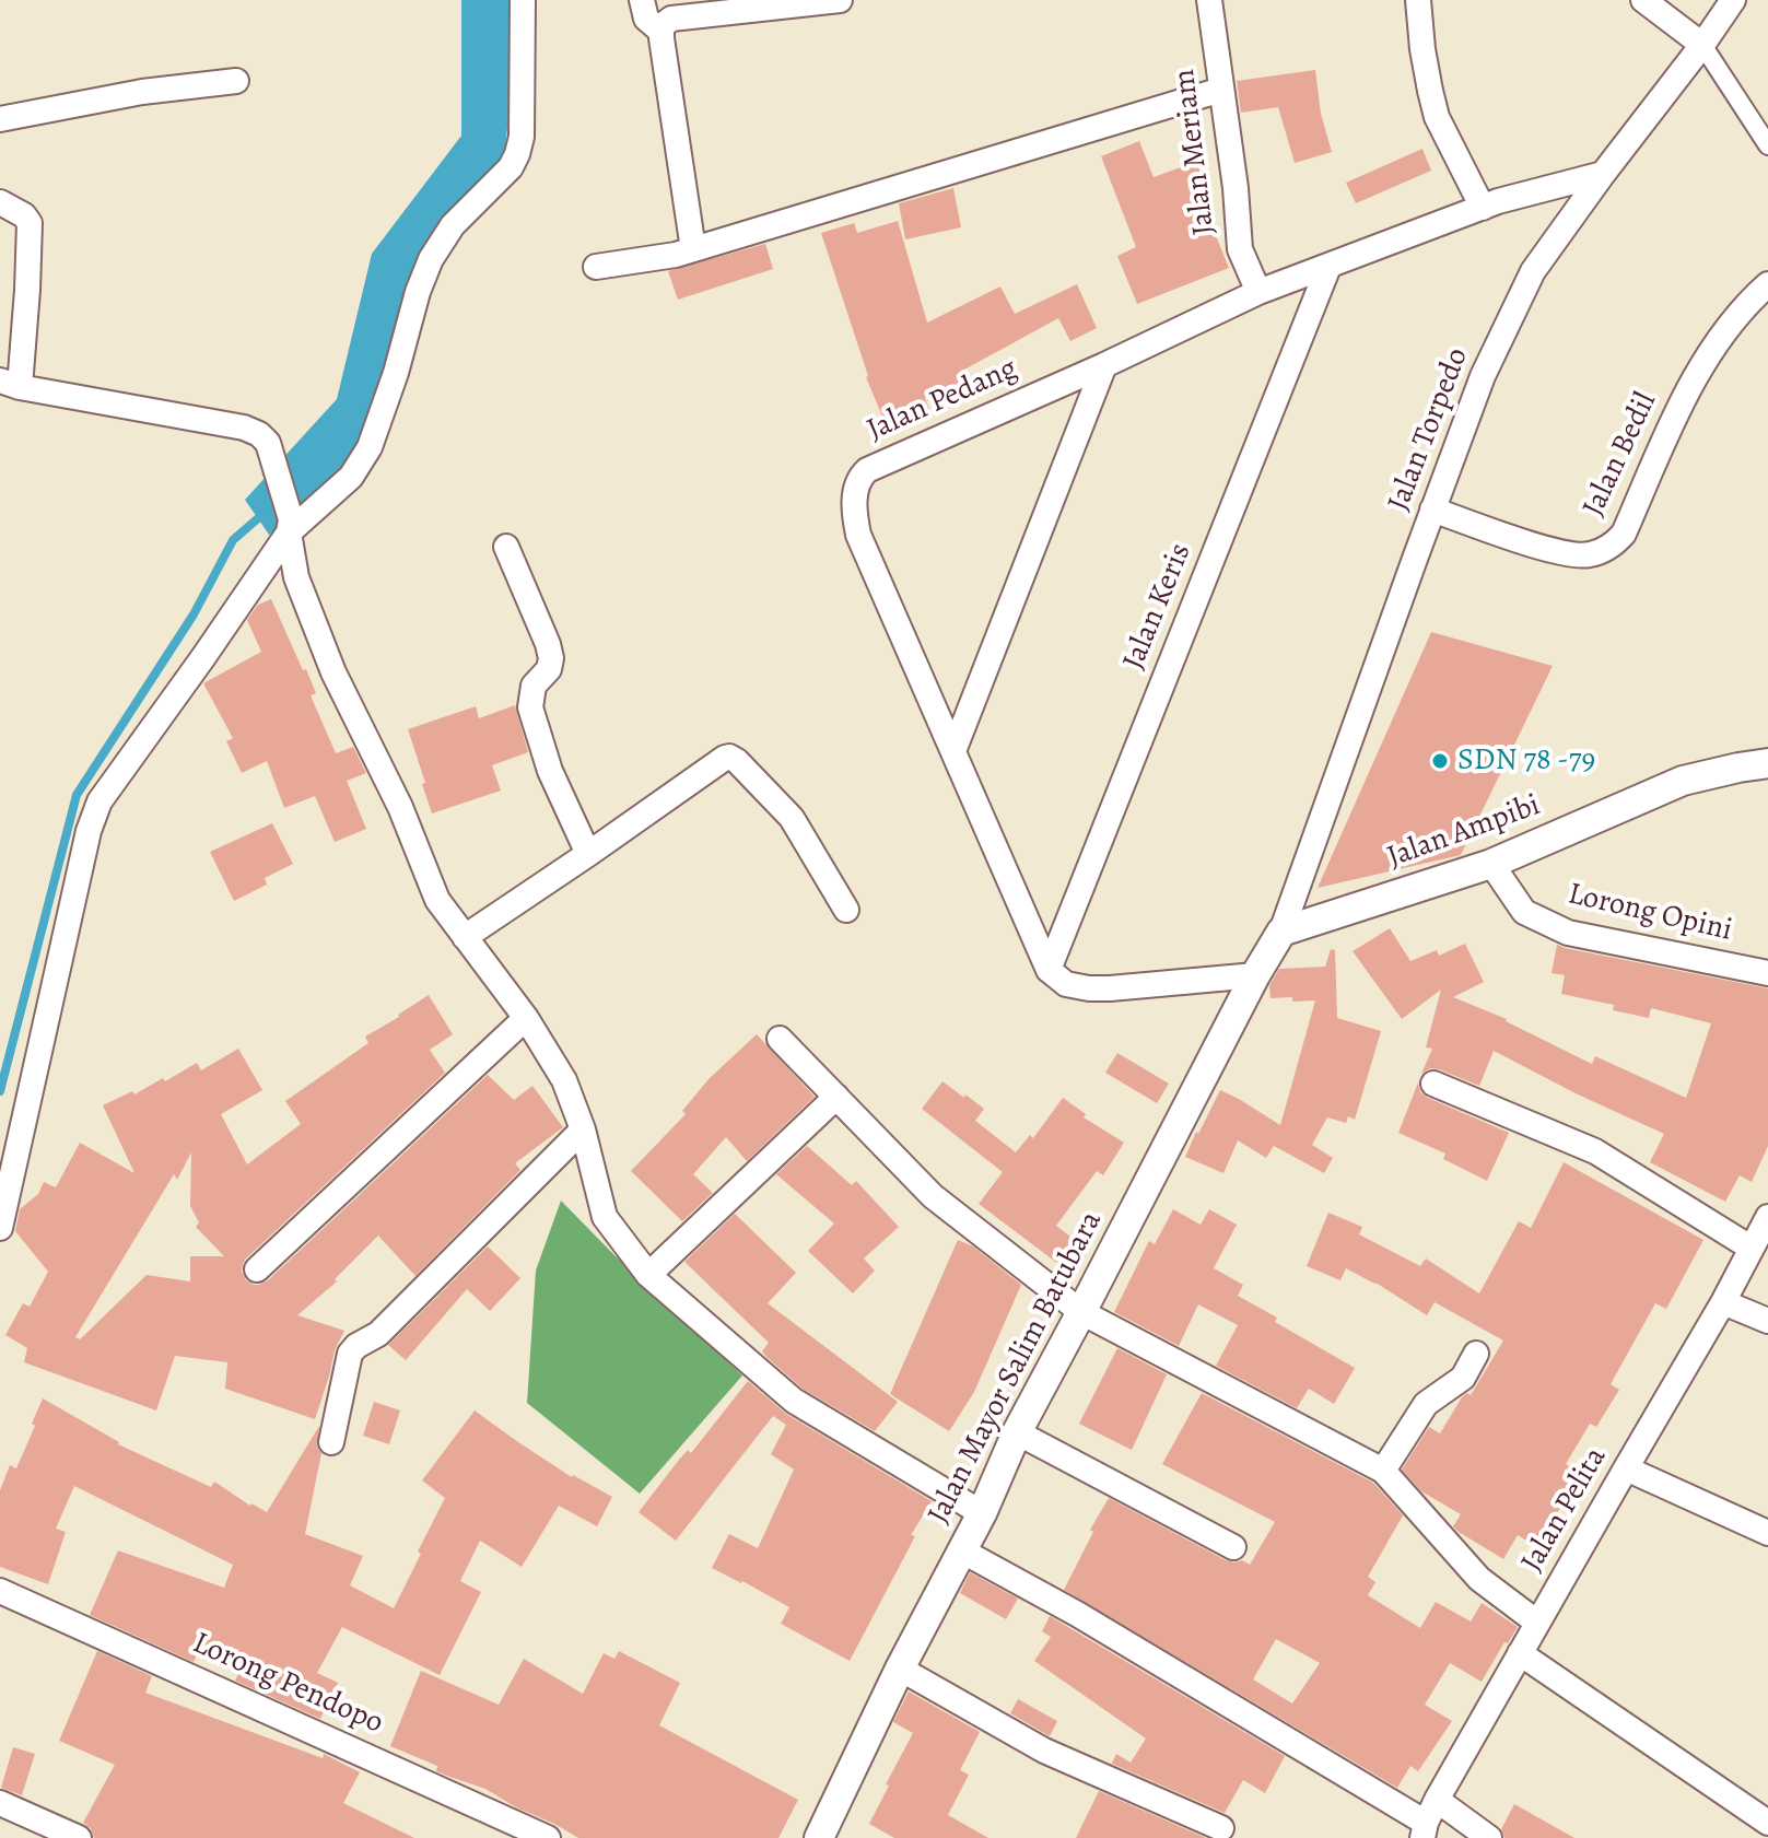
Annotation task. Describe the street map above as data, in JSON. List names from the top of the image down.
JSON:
{
  "streets": {
    "street": [
      "Jalan Meriam",
      "Jalan Pedang",
      "Jalan Torpedo",
      "Jalan Bedil",
      "Jalan Keris",
      "Jalan Ampibi",
      "Lorong Opini",
      "Jalan Mayor Salim Batubara",
      "Jalan Pelita",
      "Lorong Pendopo"
    ]
  },
  "crossings": [
    ["Jalan Meriam", "Jalan Pedang"],
    ["Jalan Pedang", "Jalan Torpedo"],
    ["Jalan Pedang", "Jalan Keris"],
    ["Jalan Torpedo", "Jalan Bedil"],
    ["Jalan Torpedo", "Jalan Ampibi"],
    ["Jalan Torpedo", "Jalan Mayor Salim Batubara"],
    ["Jalan Ampibi", "Lorong Opini"],
    ["Jalan Ampibi", "Jalan Mayor Salim Batubara"]
  ],
  "places": ["SDN 78 -79"]
}
